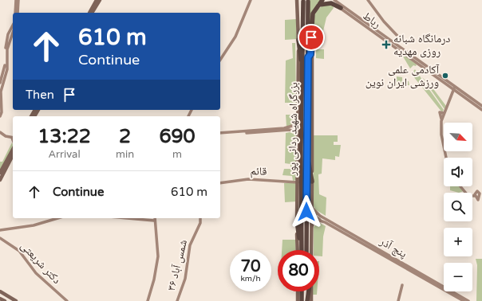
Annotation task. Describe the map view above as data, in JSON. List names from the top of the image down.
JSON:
{
  "streets": {
    "highway": ["بزرگراه شهید ردانی پور"],
    "street": [
      "رباط",
      "قائم",
      "پنج آذر",
      "دکتر شریعتی",
      "شمس آباد ۳۶"
    ]
  },
  "places": {
    "health": ["درمانگاه شبانه روزی مهدیه"],
    "other": ["آکادمی علمی ورزشی ایران نوین"]
  },
  "north": "bottom right",
  "page": {
    "turn": ["610 m", "Continue"],
    "then": "Then",
    "eta": [
      "13:22",
      "Arrival",
      "2",
      "min",
      "690",
      "m"
    ],
    "map_buttons": ["+", "−"],
    "list": [
      {
        "name": "Continue",
        "value": "610 m"
      }
    ],
    "speed": "70 km/h",
    "limit": "80"
  }
}
